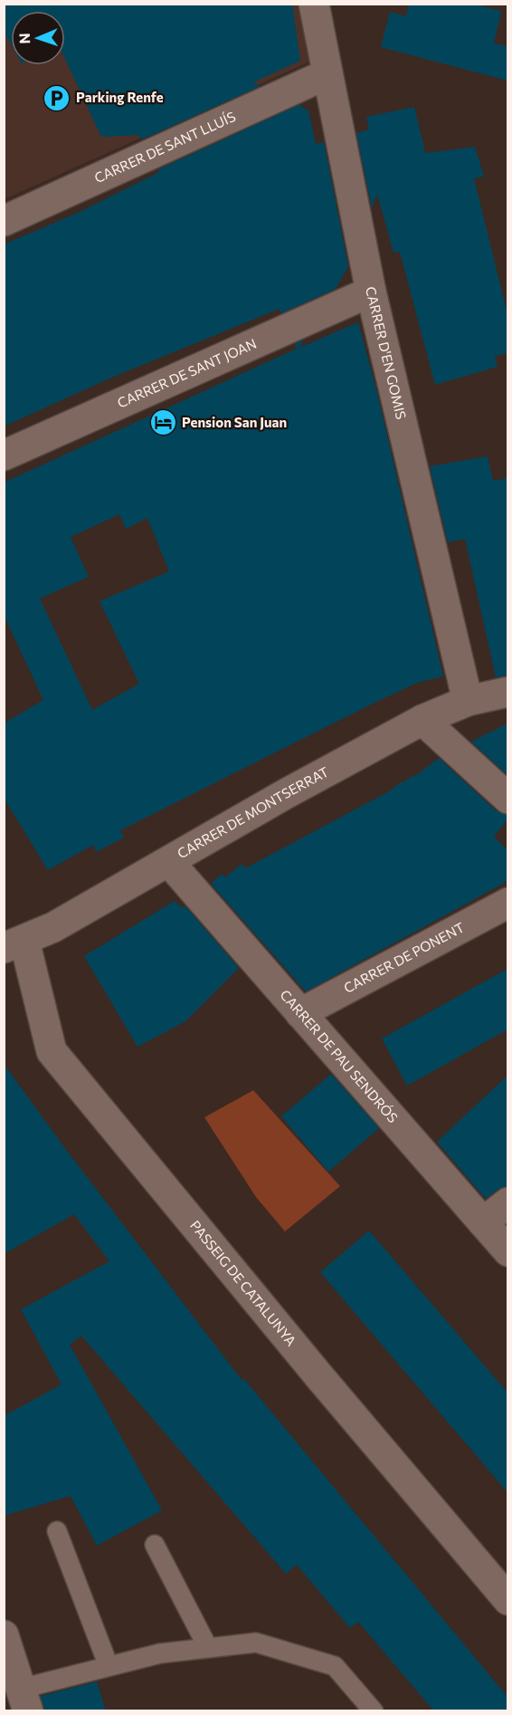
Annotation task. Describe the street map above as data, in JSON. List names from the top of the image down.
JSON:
{
  "streets": {
    "street": [
      "CARRER DE SANT LLUÍS",
      "CARRER D'EN GOMIS",
      "CARRER DE SANT JOAN",
      "CARRER DE MONTSERRAT",
      "CARRER DE PONENT",
      "CARRER DE PAU SENDRÓS",
      "PASSEIG DE CATALUNYA"
    ]
  },
  "crossings": [
    ["CARRER DE SANT LLUÍS", "CARRER D'EN GOMIS"],
    ["CARRER D'EN GOMIS", "CARRER DE SANT JOAN"],
    ["CARRER D'EN GOMIS", "CARRER DE MONTSERRAT"],
    ["CARRER DE MONTSERRAT", "CARRER DE PAU SENDRÓS"],
    ["CARRER DE MONTSERRAT", "PASSEIG DE CATALUNYA"],
    ["CARRER DE PONENT", "CARRER DE PAU SENDRÓS"]
  ],
  "places": {
    "parking": ["Parking Renfe"],
    "hotel": ["Pension San Juan"]
  },
  "north": "left"
}
